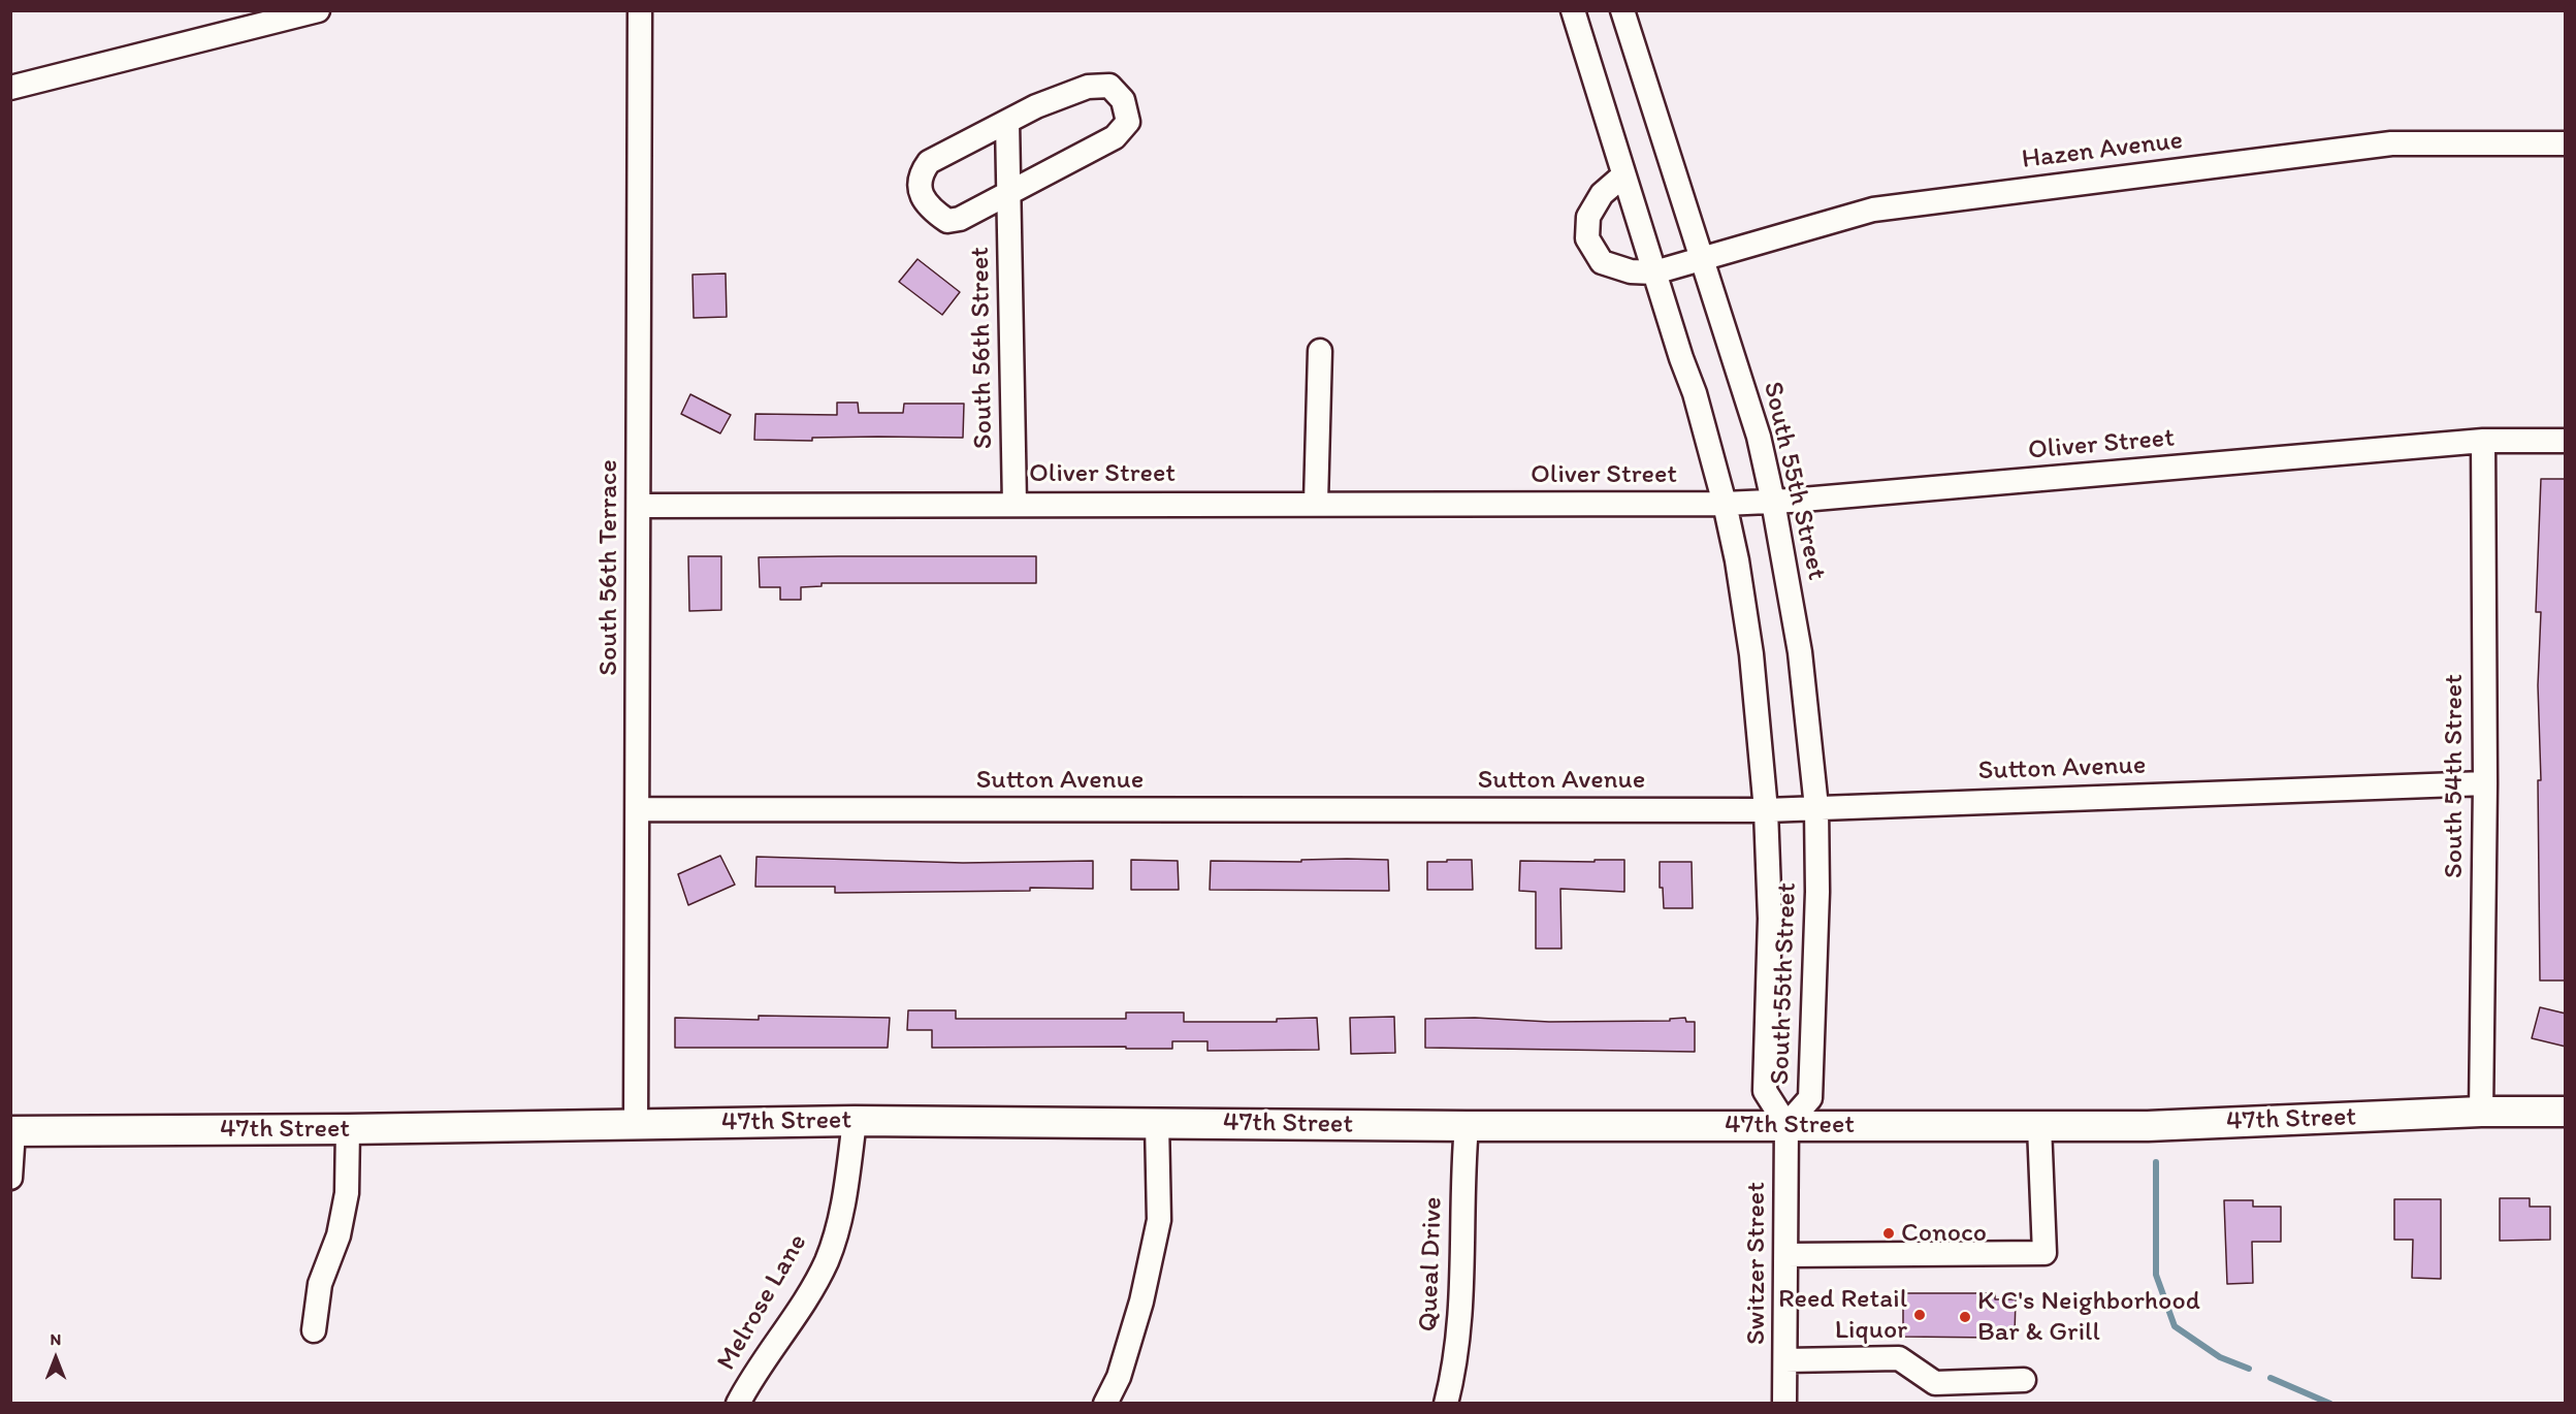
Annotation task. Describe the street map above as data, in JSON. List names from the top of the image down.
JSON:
{
  "streets": {
    "main road": ["47th Street"],
    "street": [
      "Hazen Avenue",
      "South 56th Street",
      "Oliver Street",
      "South 55th Street",
      "South 56th Terrace",
      "Sutton Avenue",
      "South 54th Street",
      "Switzer Street",
      "Queal Drive",
      "Melrose Lane"
    ]
  },
  "crossings": [
    ["Hazen Avenue", "South 55th Street"],
    ["South 56th Street", "Oliver Street"],
    ["Oliver Street", "South 55th Street"],
    ["Oliver Street", "South 56th Terrace"],
    ["Oliver Street", "South 54th Street"],
    ["South 55th Street", "Sutton Avenue"],
    ["South 55th Street", "47th Street"],
    ["South 55th Street", "Switzer Street"],
    ["South 56th Terrace", "Sutton Avenue"],
    ["South 56th Terrace", "47th Street"],
    ["Sutton Avenue", "South 54th Street"],
    ["South 54th Street", "47th Street"],
    ["47th Street", "Switzer Street"],
    ["47th Street", "Queal Drive"],
    ["47th Street", "Melrose Lane"]
  ],
  "places": ["Conoco", "Reed Retail Liquor", "K C's Neighborhood Bar & Grill"],
  "north": "top"
}
